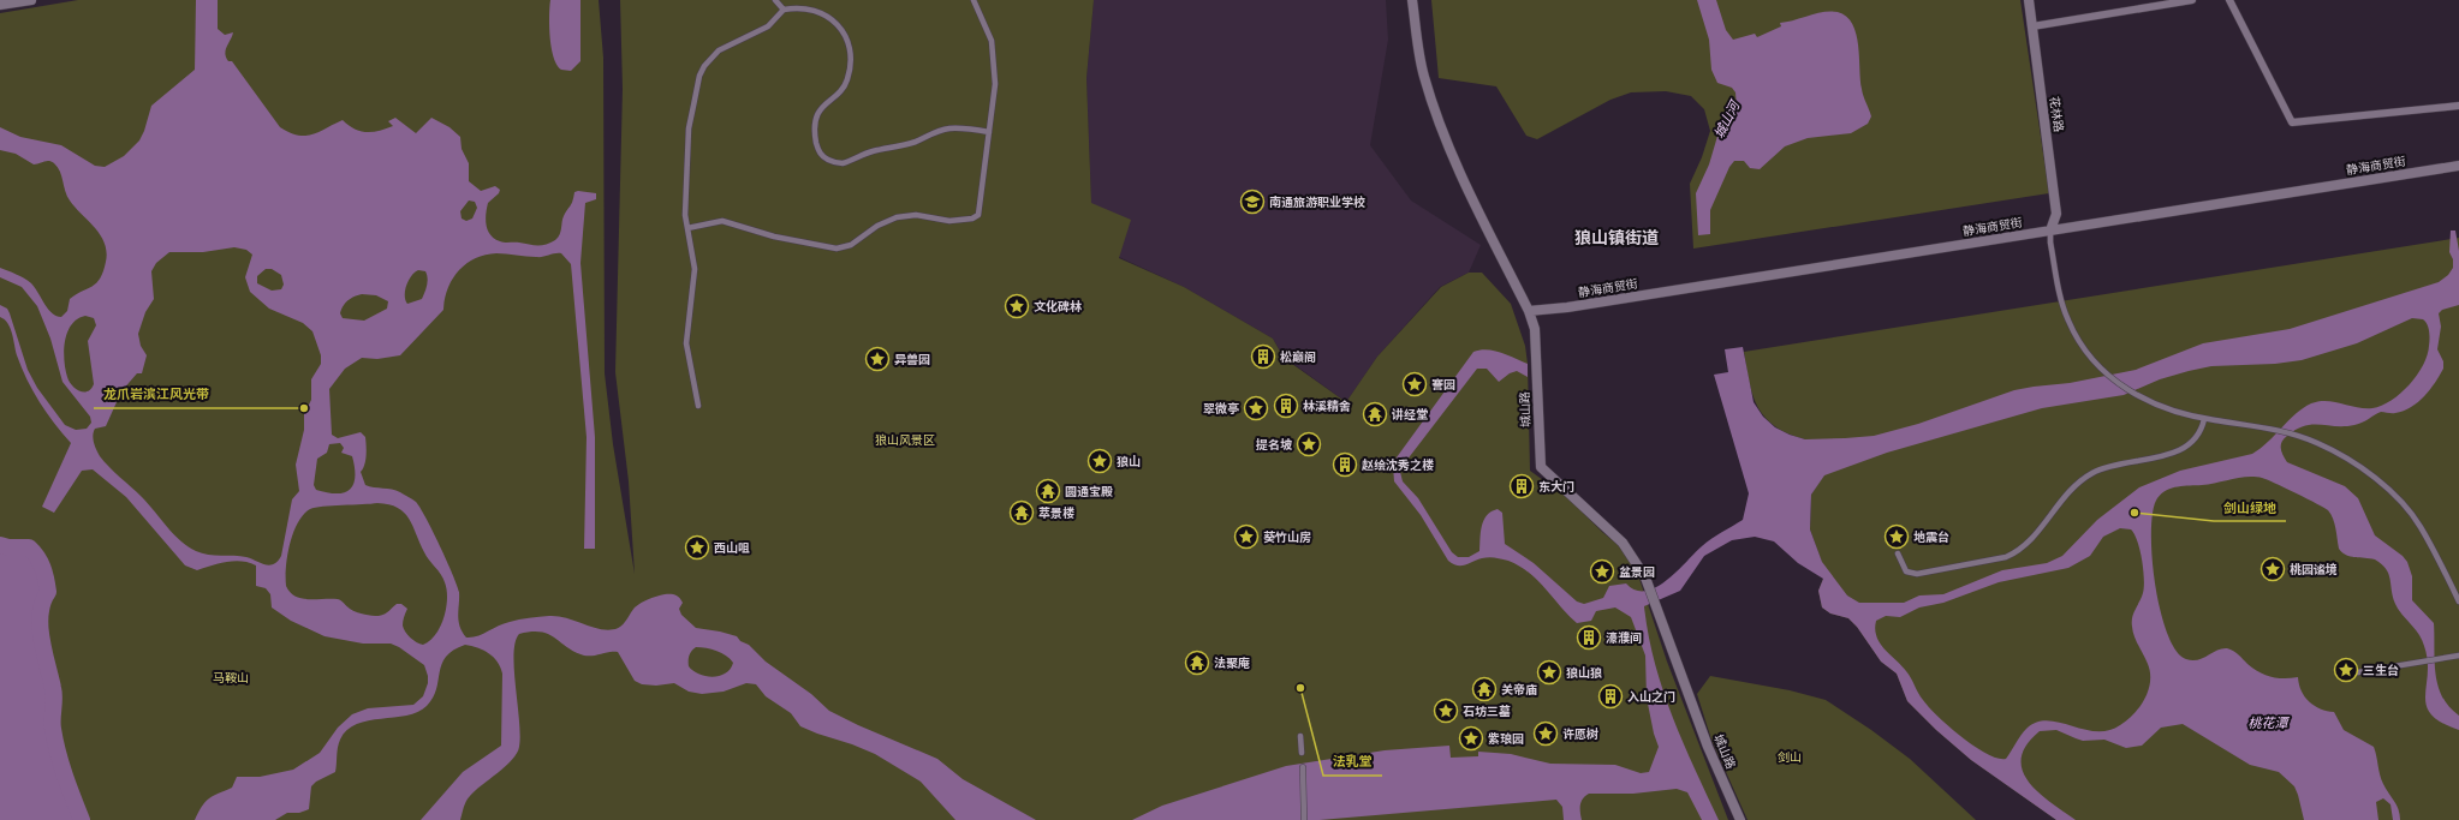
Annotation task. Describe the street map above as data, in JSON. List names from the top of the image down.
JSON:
{
  "streets": {
    "street": ["花林路", "静海商贸街", "城山路"]
  },
  "crossings": [
    ["花林路", "静海商贸街"],
    ["静海商贸街", "城山路"]
  ],
  "districts": ["狼山镇街道"],
  "water": ["城山河", "桃花潭"],
  "parks": ["狼山风景区", "马鞍山", "剑山"],
  "places": {
    "school or university": ["南通旅游职业学校"],
    "place": [
      "文化碑林",
      "异兽园",
      "謇园",
      "翠微亭",
      "提名坡",
      "狼山",
      "葵竹山房",
      "地震台",
      "西山咀",
      "桃园谧境",
      "盆景园",
      "三生台",
      "狼山狼",
      "石坊三墓",
      "许愿树",
      "紫琅园"
    ],
    "building": [
      "松巅阁",
      "林溪精舍",
      "赵绘沈秀之楼",
      "东大门",
      "濠濮间",
      "入山之门"
    ],
    "other": ["龙爪岩滨江风光带", "剑山绿地", "法乳堂"],
    "temple": [
      "讲经堂",
      "圆通宝殿",
      "萃景楼",
      "法聚庵",
      "关帝庙"
    ]
  }
}
